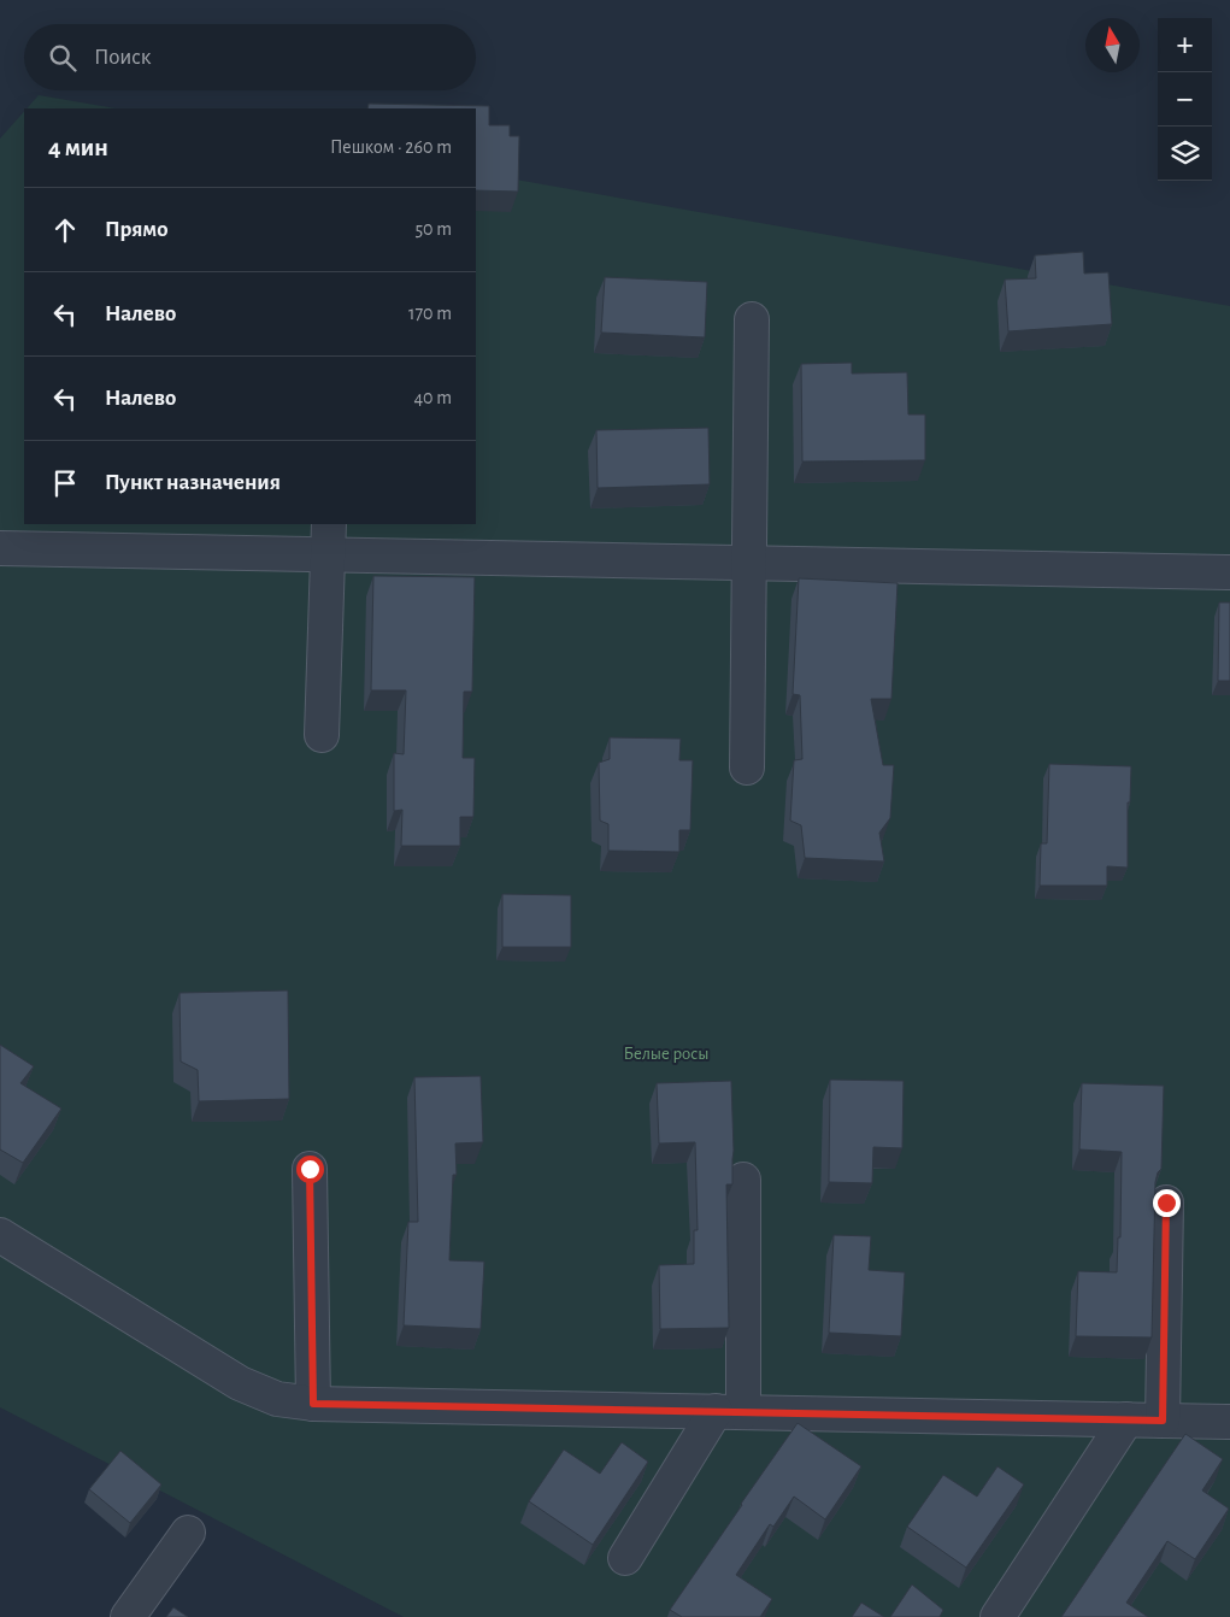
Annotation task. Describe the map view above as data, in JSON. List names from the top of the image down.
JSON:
{
  "parks": ["Белые росы"],
  "north": "top",
  "page": {
    "map_buttons": ["+", "−"],
    "search": "Поиск",
    "heading": ["4 мин", "Пешком · 260 m"],
    "list": [
      ["Прямо", "50 m"],
      ["Налево", "170 m"],
      ["Налево", "40 m"],
      "Пункт назначения"
    ]
  }
}
